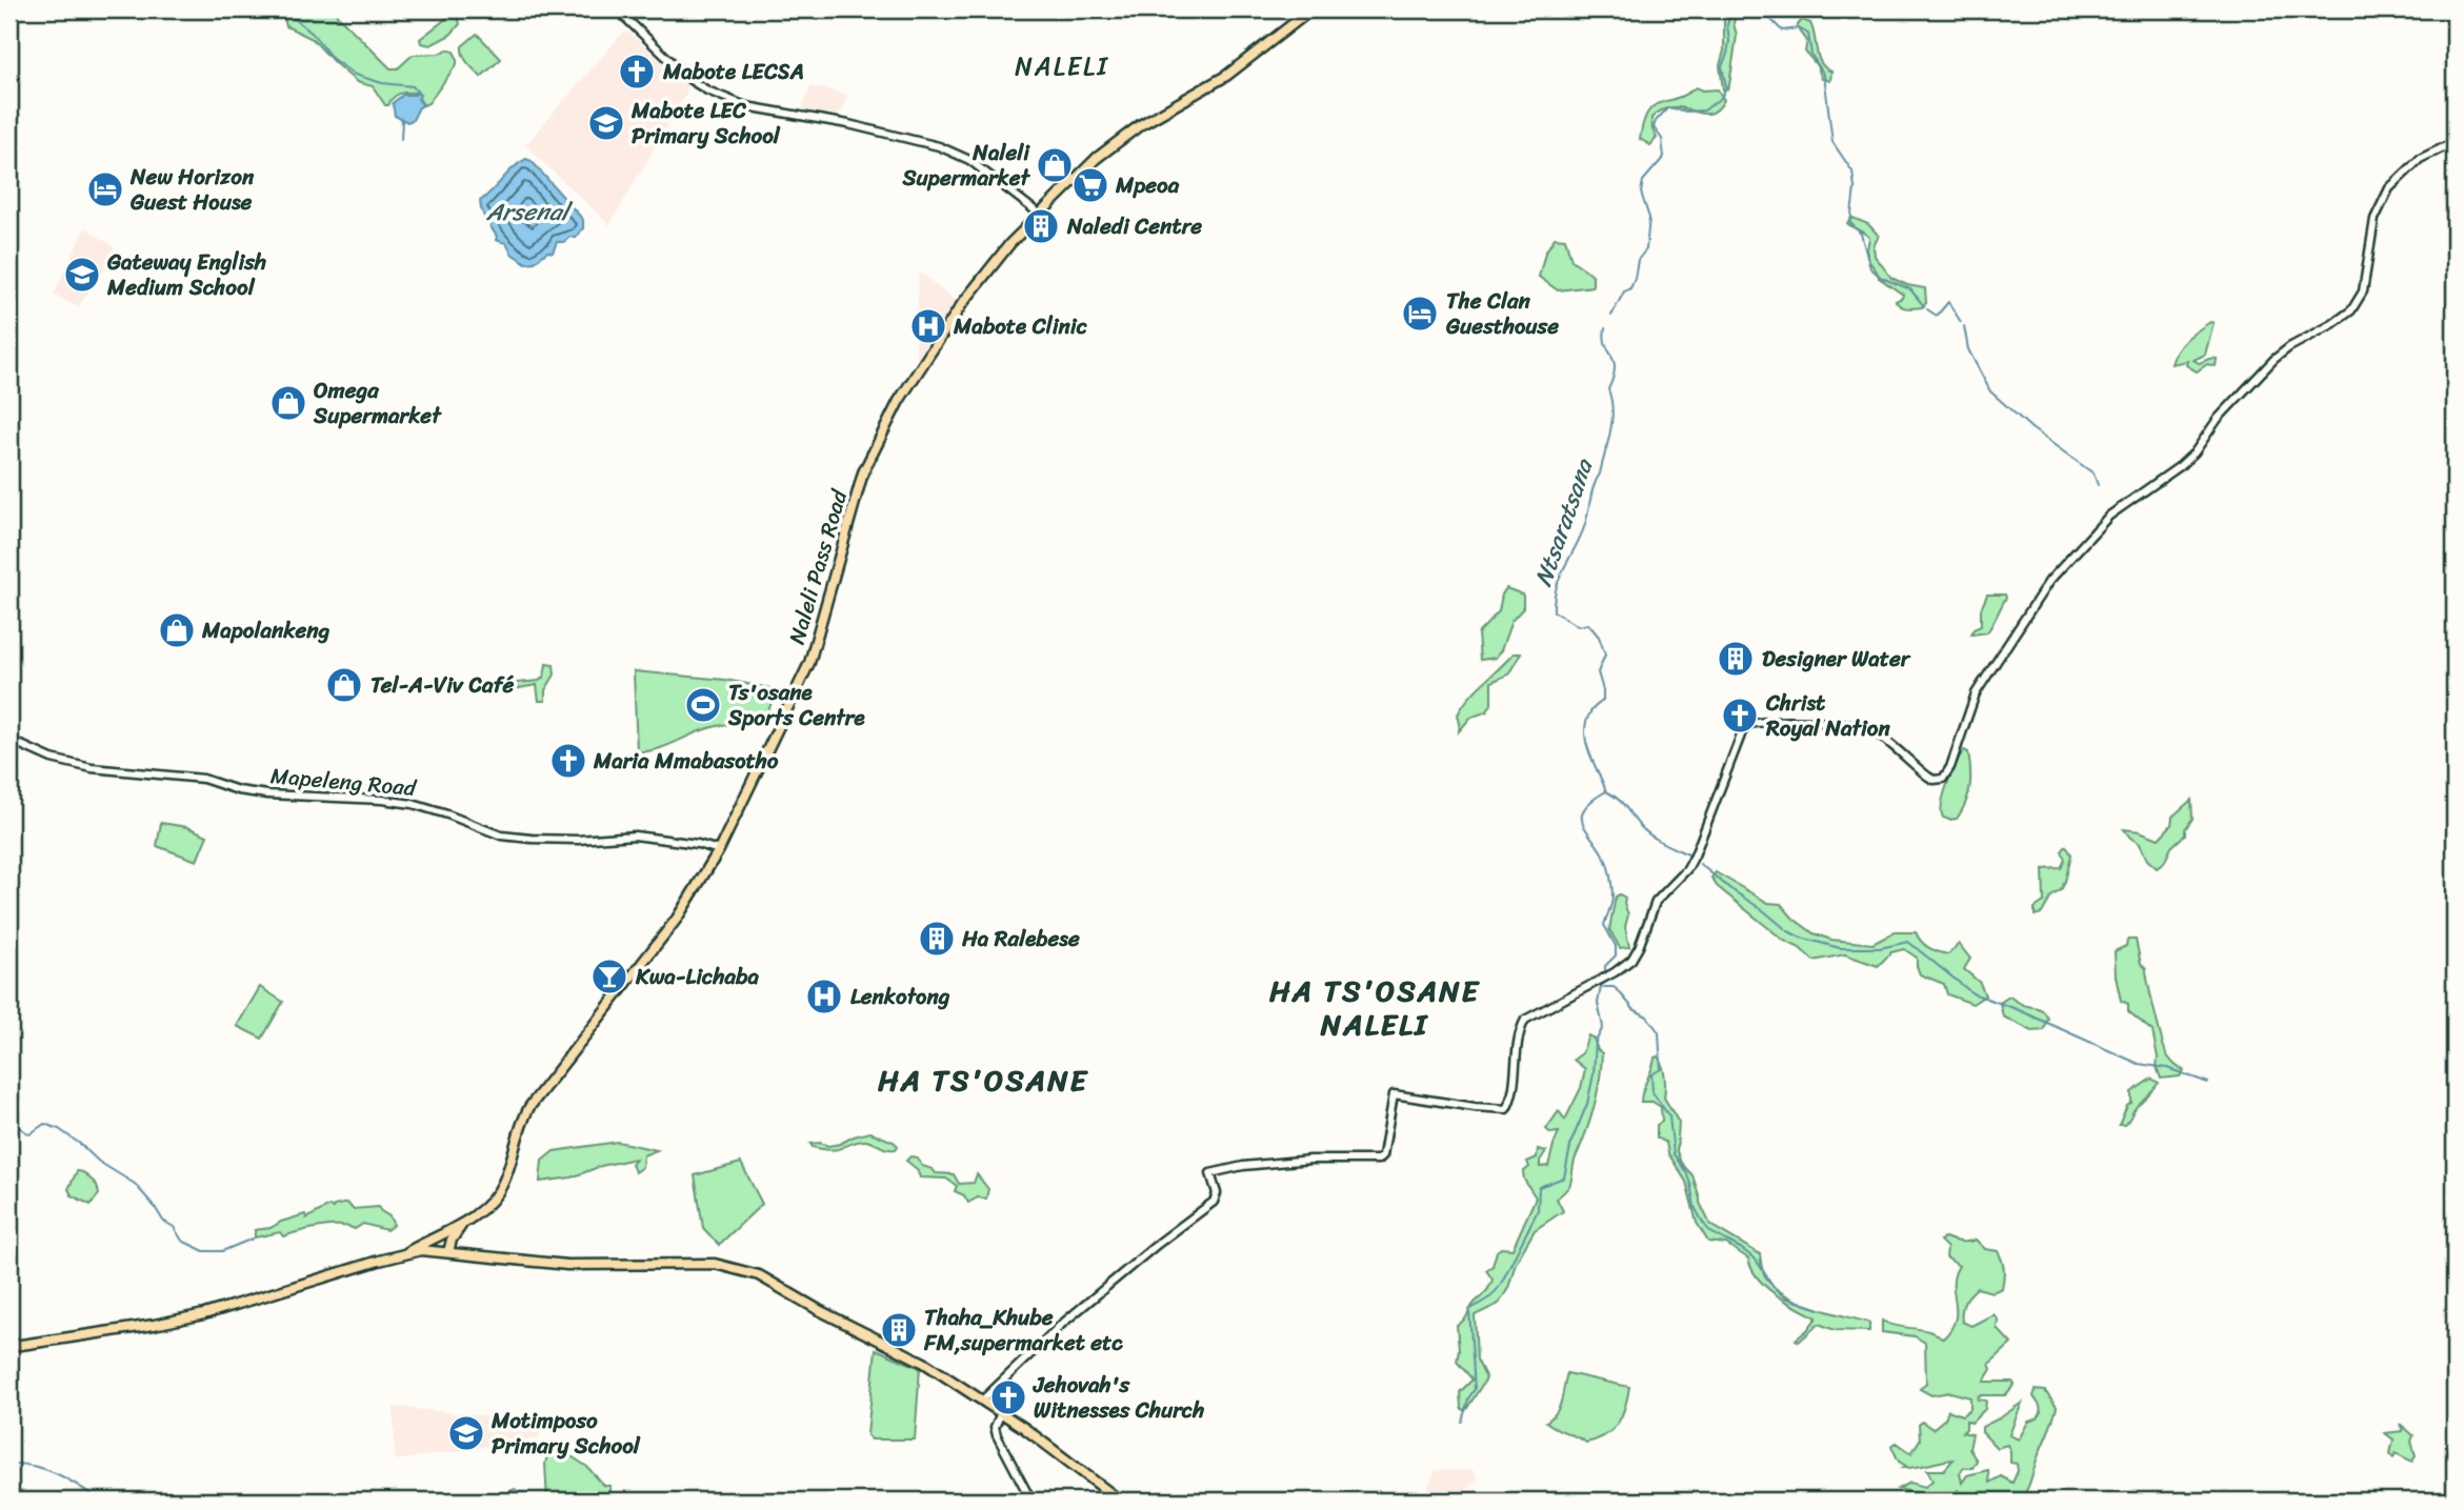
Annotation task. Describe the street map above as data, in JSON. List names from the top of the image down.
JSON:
{
  "streets": {
    "main road": ["Naleli Pass Road"],
    "street": ["Mapeleng Road"]
  },
  "crossings": [
    ["Naleli Pass Road", "Mapeleng Road"]
  ],
  "districts": ["NALELI", "HA TS'OSANE NALELI", "HA TS'OSANE"],
  "water": ["Arsenal", "Ntsaratsana"],
  "places": {
    "church": [
      "Mabote LECSA",
      "Christ Royal Nation",
      "Maria Mmabasotho",
      "Jehovah's Witnesses Church"
    ],
    "school or university": ["Mabote LEC Primary School", "Gateway English Medium School", "Motimposo Primary School"],
    "shop": [
      "Naleli Supermarket",
      "Omega Supermarket",
      "Mapolankeng",
      "Tel-A-Viv Café"
    ],
    "supermarket": ["Mpeoa"],
    "hotel": ["New Horizon Guest House", "The Clan Guesthouse"],
    "building": [
      "Naledi Centre",
      "Designer Water",
      "Ha Ralebese",
      "Thaha_Khube FM,supermarket etc"
    ],
    "hospital": ["Mabote Clinic", "Lenkotong"],
    "sports": ["Ts'osane Sports Centre"],
    "bar": ["Kwa-Lichaba"]
  }
}
